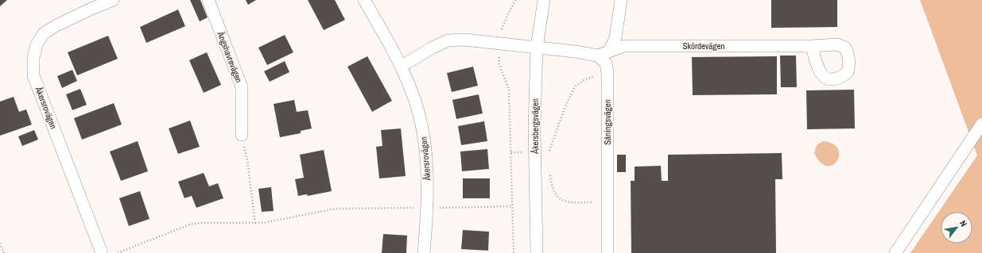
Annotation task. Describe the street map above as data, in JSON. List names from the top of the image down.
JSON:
{
  "streets": {
    "street": [
      "Skördevägen",
      "Ängshavrevägen",
      "Åkersrovägen",
      "Såningsvägen",
      "Åkersbergsvägen"
    ]
  },
  "crossings": [
    ["Skördevägen", "Såningsvägen"]
  ],
  "north": "top right"
}
